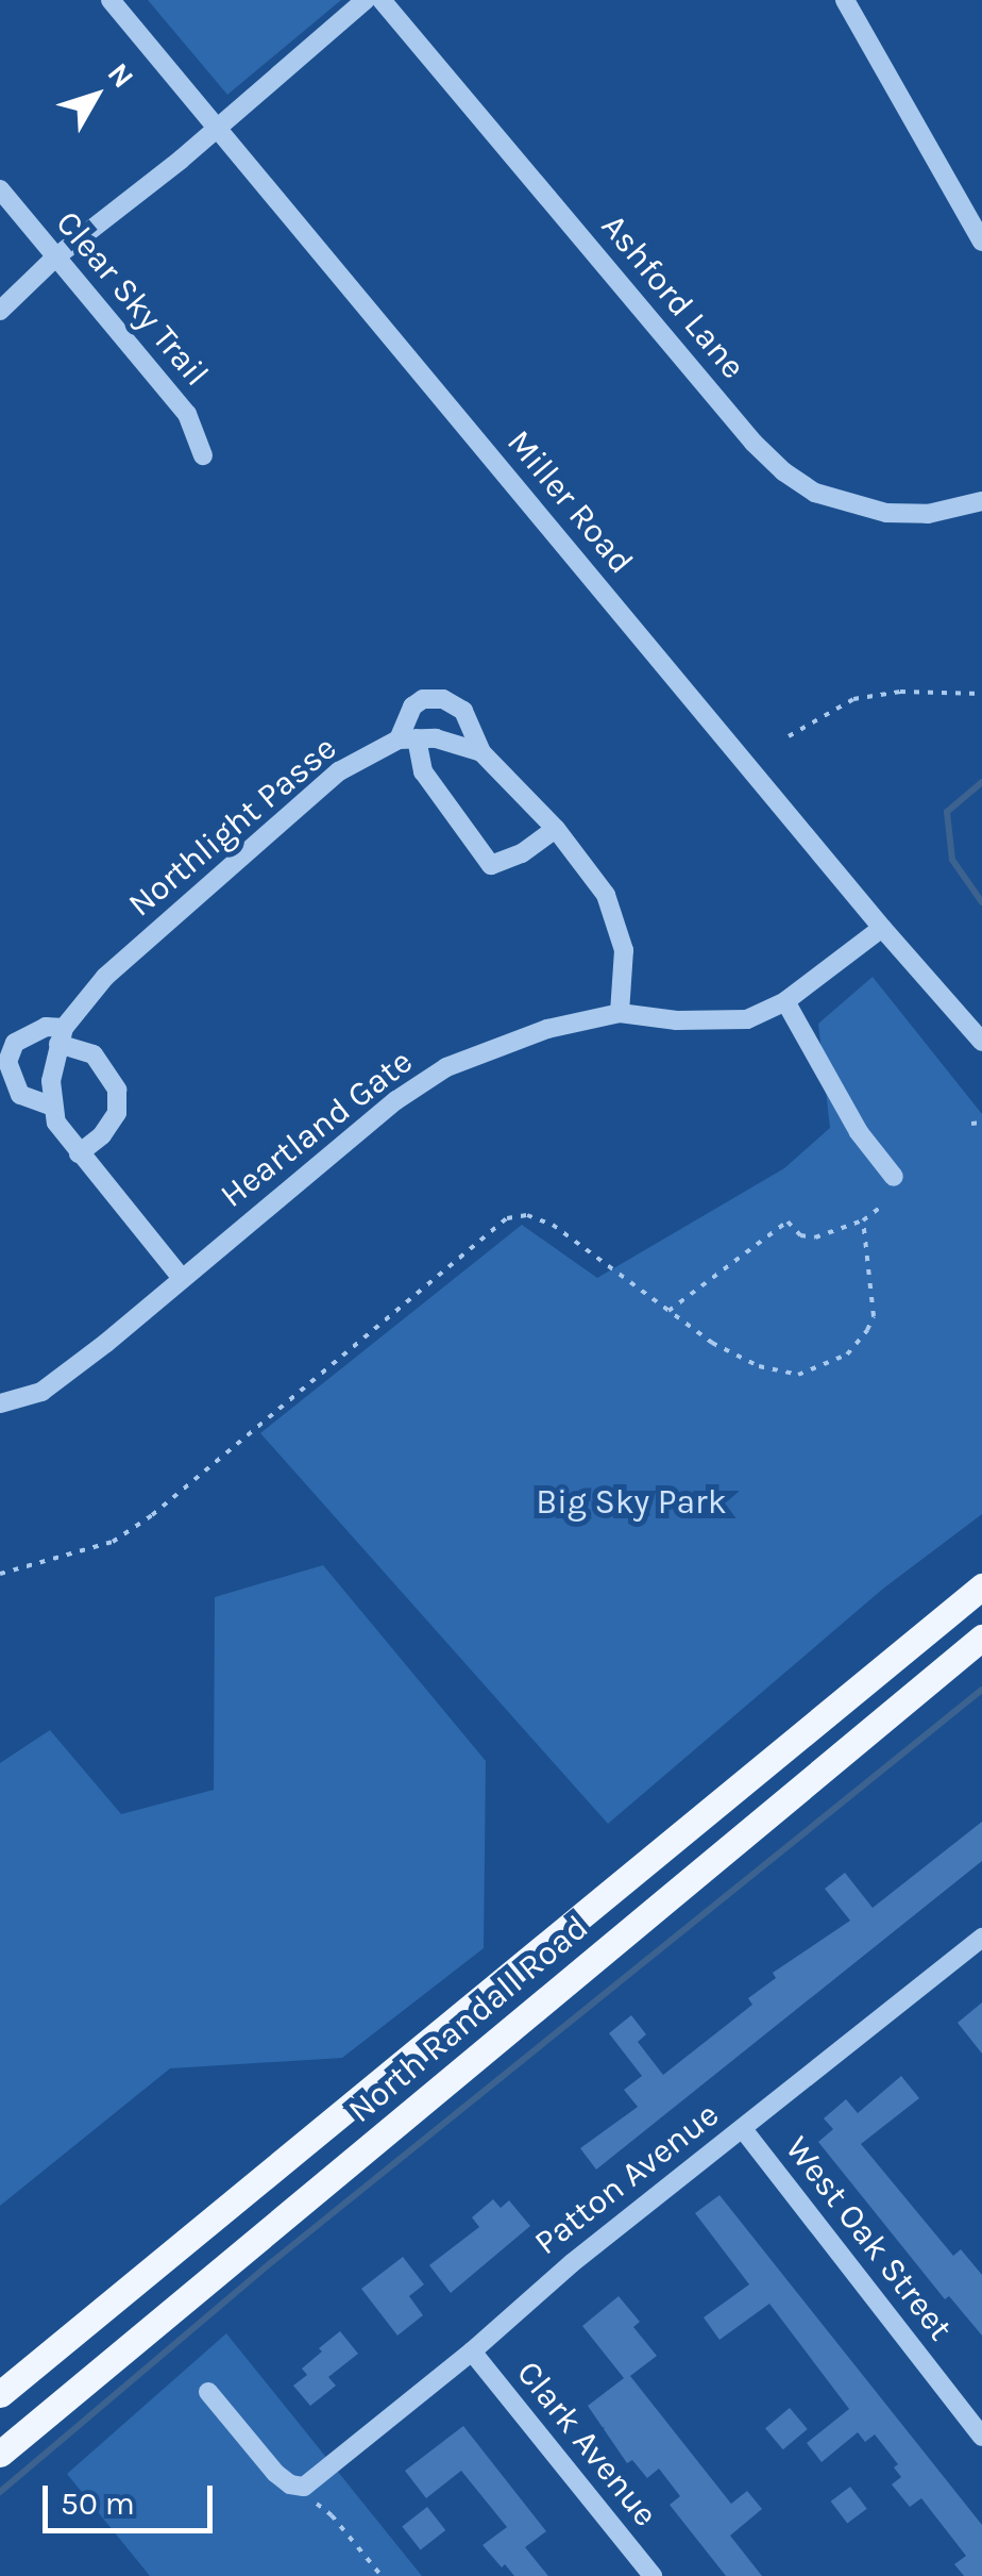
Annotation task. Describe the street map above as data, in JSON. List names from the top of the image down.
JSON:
{
  "streets": {
    "main road": ["North Randall Road"],
    "street": [
      "Ashford Lane",
      "Clear Sky Trail",
      "Miller Road",
      "Northlight Passe",
      "Heartland Gate",
      "Patton Avenue",
      "West Oak Street",
      "Clark Avenue"
    ]
  },
  "crossings": [
    ["Miller Road", "Heartland Gate"],
    ["Patton Avenue", "West Oak Street"],
    ["Patton Avenue", "Clark Avenue"]
  ],
  "parks": ["Big Sky Park"],
  "scale_bar": "50 m",
  "north": "top right"
}
